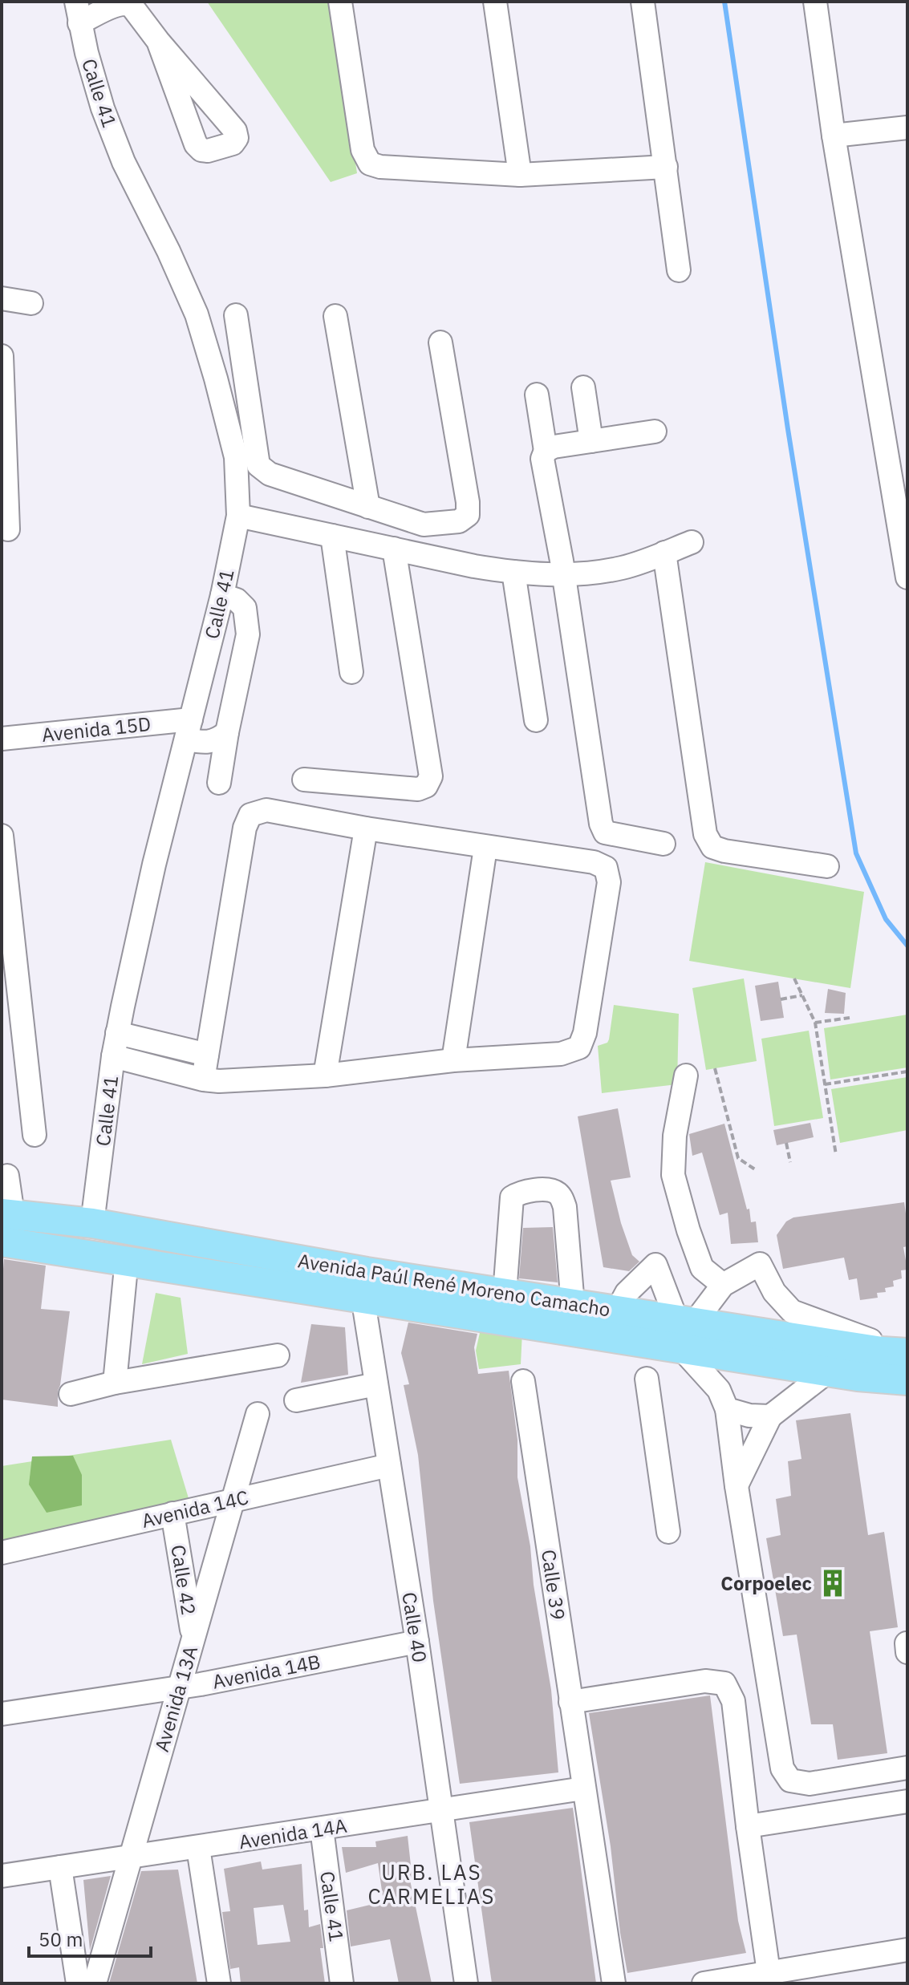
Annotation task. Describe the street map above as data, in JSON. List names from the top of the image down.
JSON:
{
  "streets": {
    "main road": ["Avenida Paúl René Moreno Camacho"],
    "street": [
      "Calle 41",
      "Avenida 15D",
      "Avenida 14C",
      "Calle 42",
      "Calle 39",
      "Calle 40",
      "Avenida 14B",
      "Avenida 13A",
      "Avenida 14A"
    ]
  },
  "crossings": [
    ["Calle 41", "Avenida 15D"],
    ["Calle 41", "Avenida Paúl René Moreno Camacho"],
    ["Calle 41", "Avenida 14A"],
    ["Avenida Paúl René Moreno Camacho", "Calle 40"],
    ["Avenida 14C", "Calle 42"],
    ["Avenida 14C", "Calle 40"],
    ["Calle 42", "Avenida 14B"],
    ["Calle 39", "Avenida 14A"],
    ["Calle 40", "Avenida 14B"],
    ["Calle 40", "Avenida 14A"]
  ],
  "districts": ["URB. LAS CARMELIAS"],
  "places": {
    "building": ["Corpoelec"]
  },
  "scale_bar": "50 m"
}
